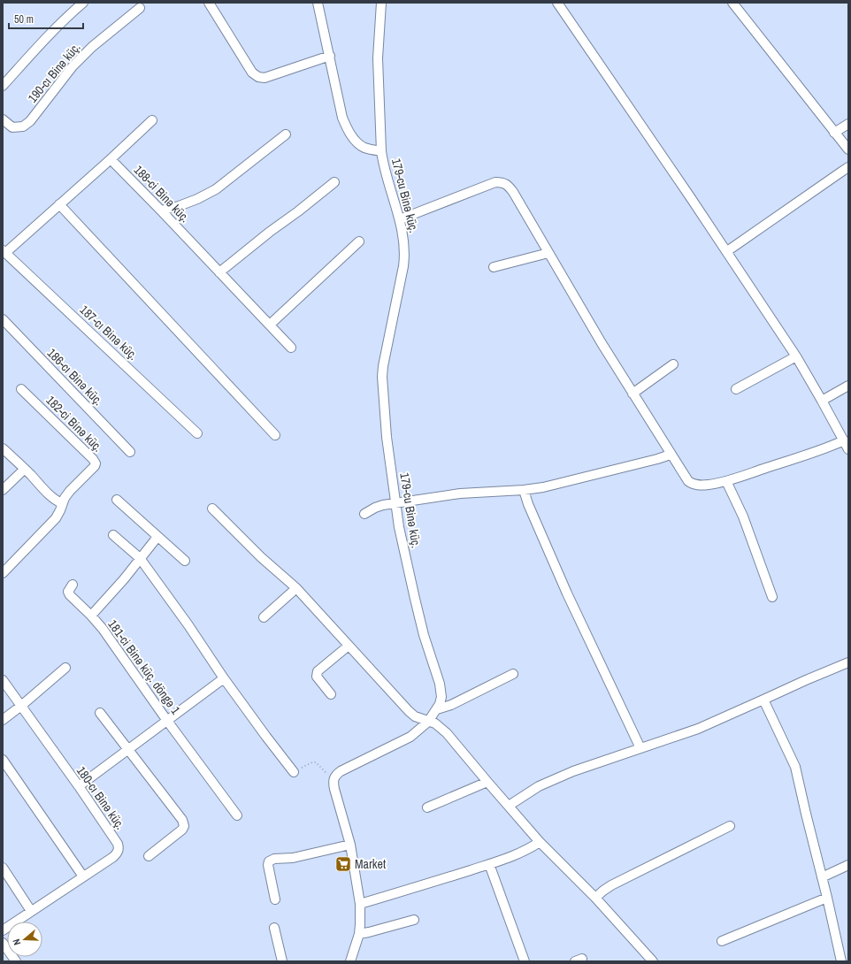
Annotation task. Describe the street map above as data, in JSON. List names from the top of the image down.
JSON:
{
  "streets": {
    "street": [
      "190-cı Binə küç.",
      "188-ci Binə küç.",
      "179-cu Binə küç.",
      "187-cı Binə küç.",
      "186-cı Binə küç.",
      "182-ci Binə küç.",
      "181-ci Binə küç. döngə 1",
      "180-cı Binə küç."
    ]
  },
  "places": {
    "supermarket": ["Market"]
  },
  "scale_bar": "50 m",
  "north": "left"
}
